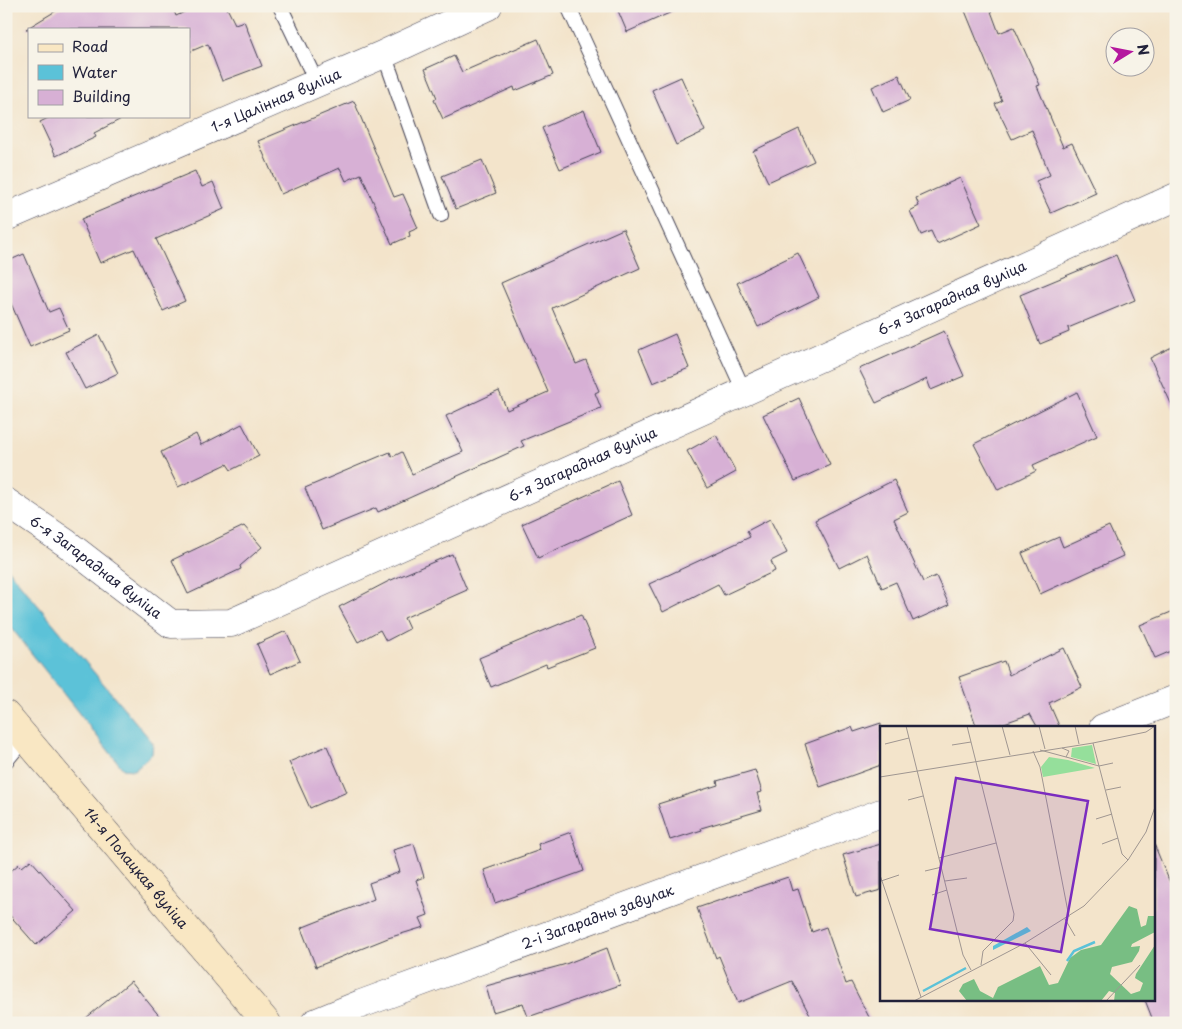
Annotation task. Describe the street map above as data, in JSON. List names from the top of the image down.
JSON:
{
  "streets": {
    "main road": ["14-я Полацкая вуліца"],
    "street": ["1-я Цалінная вуліца", "6-я Загарадная вуліца", "2-і Загарадны завулак"]
  },
  "legend": ["Road", "Water", "Building"],
  "north": "right"
}
